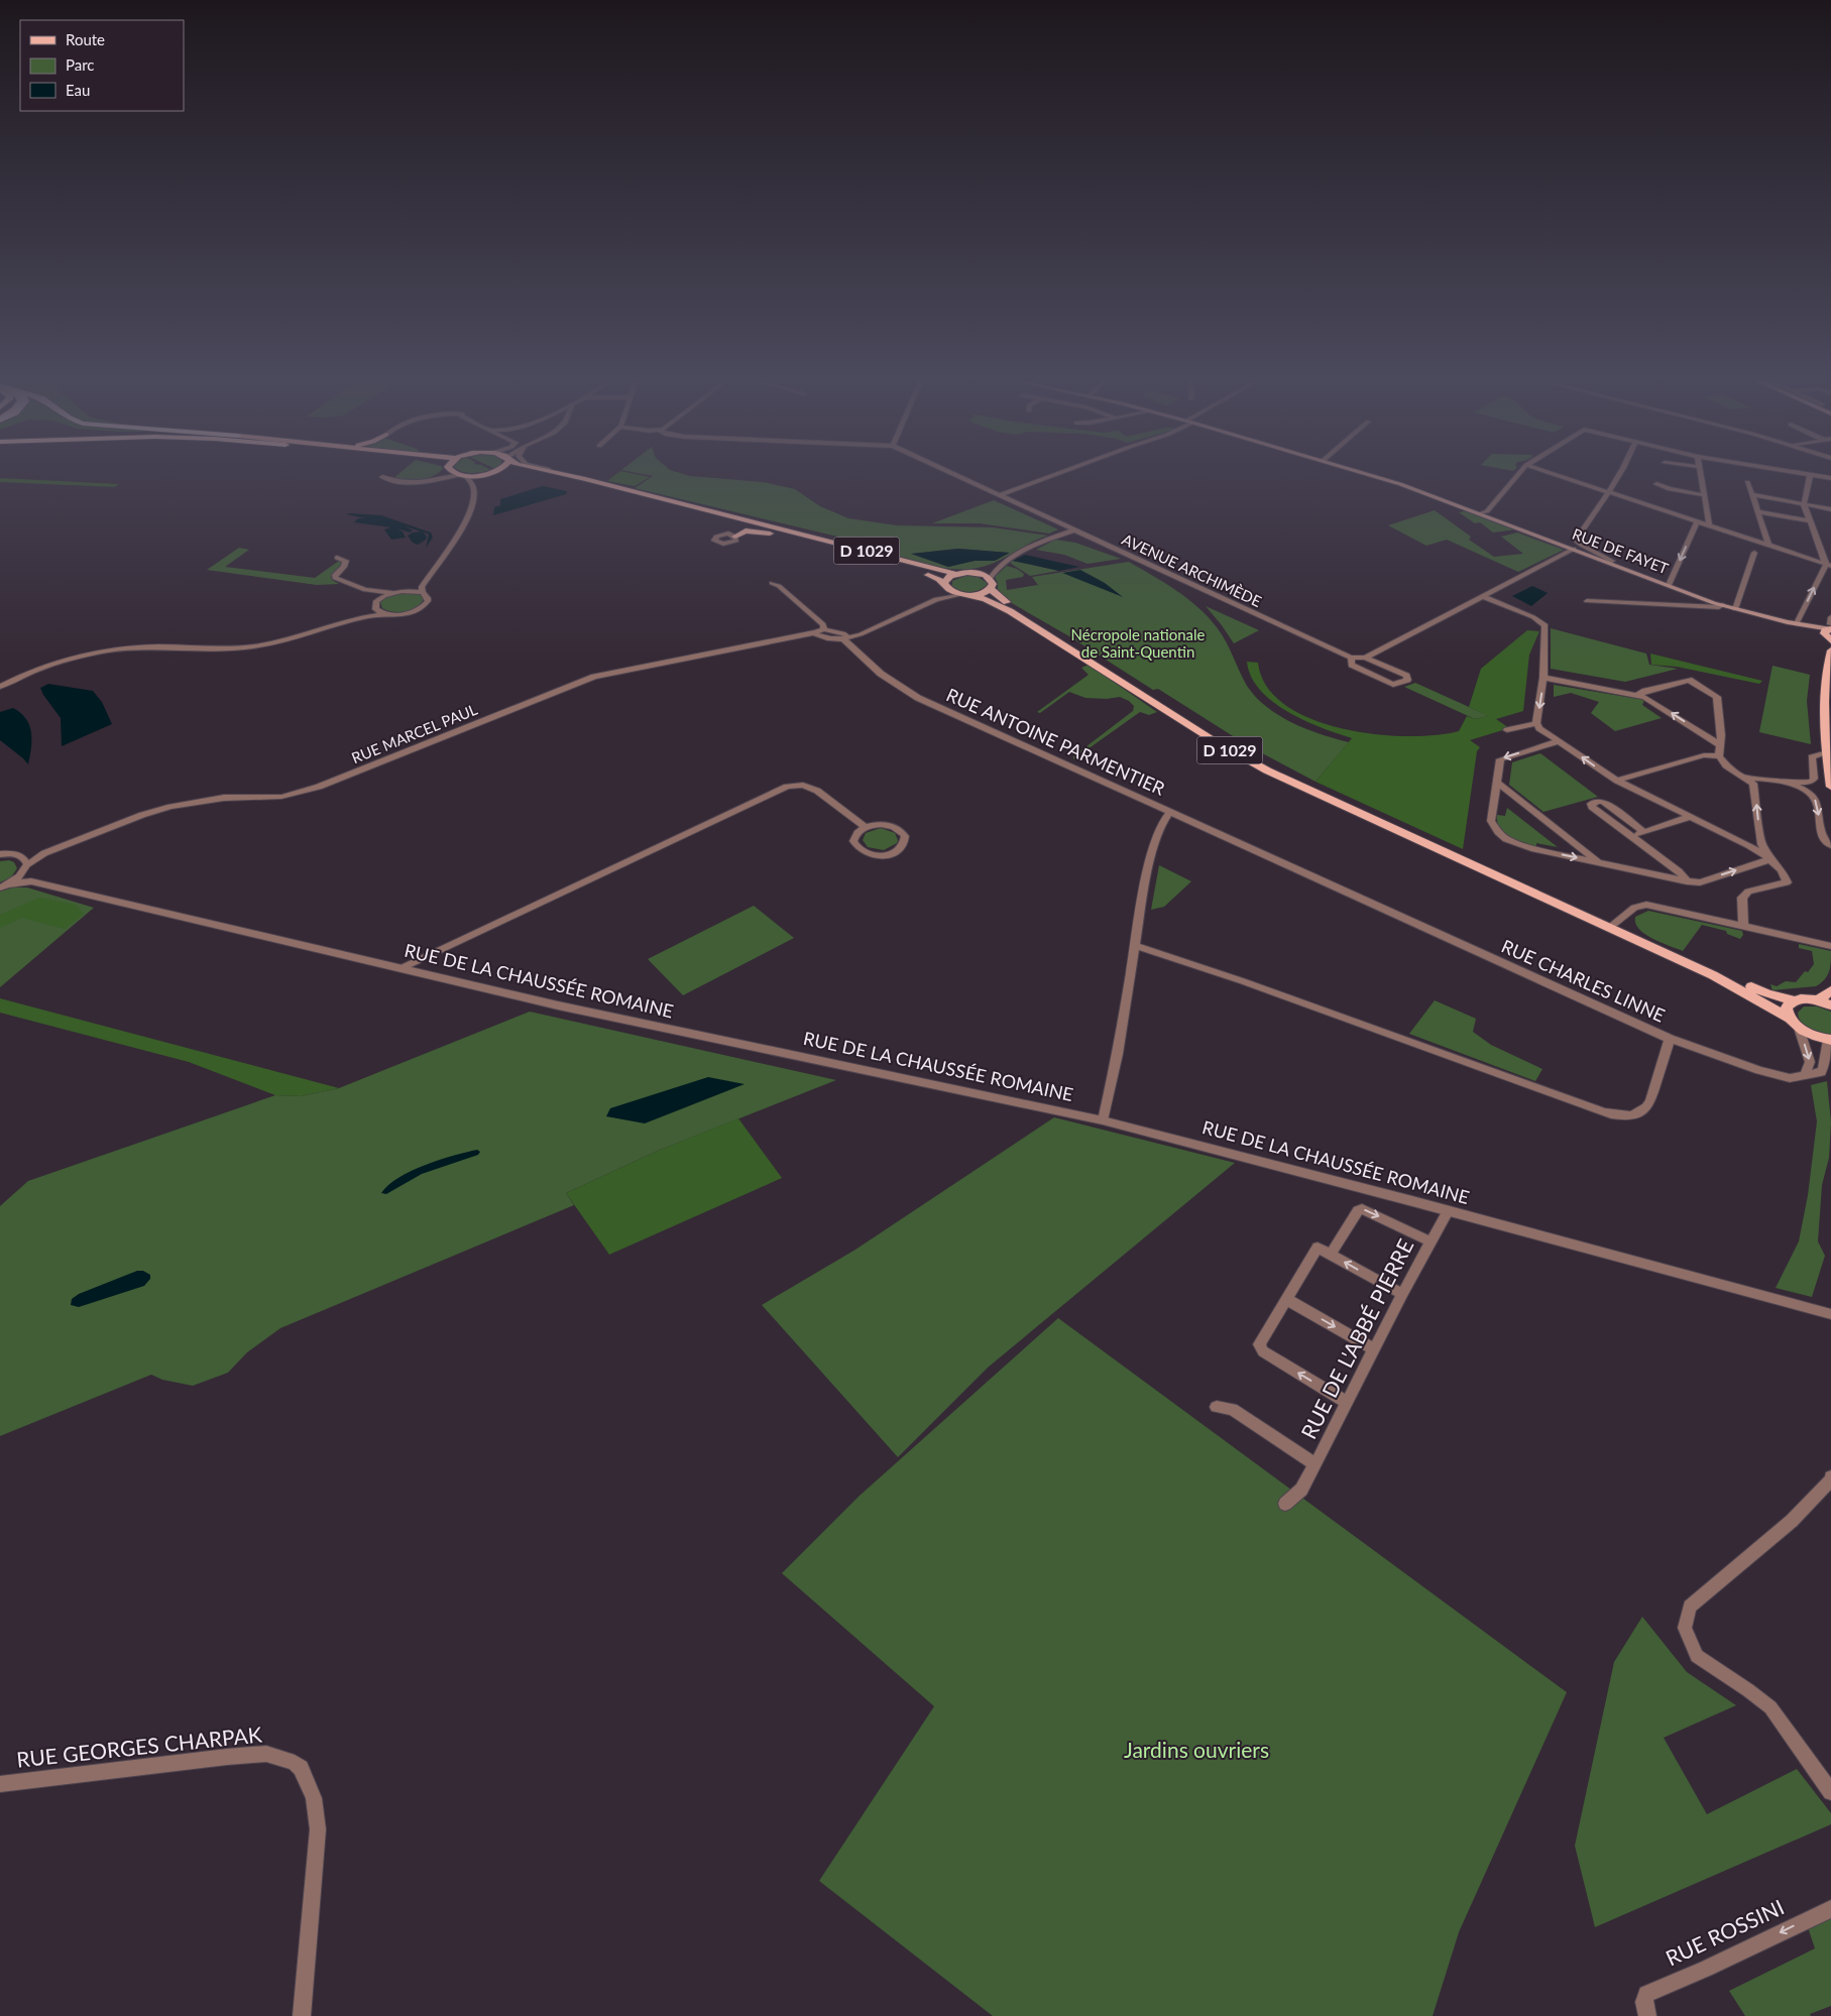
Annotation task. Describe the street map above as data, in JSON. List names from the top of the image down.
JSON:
{
  "streets": {
    "main road": ["D 1029", "RUE DE FAYET"],
    "street": [
      "AVENUE ARCHIMÈDE",
      "RUE MARCEL PAUL",
      "RUE ANTOINE PARMENTIER",
      "RUE DE LA CHAUSSÉE ROMAINE",
      "RUE CHARLES LINNE",
      "RUE DE L'ABBÉ PIERRE",
      "RUE GEORGES CHARPAK",
      "RUE ROSSINI"
    ]
  },
  "crossings": [
    ["RUE MARCEL PAUL", "RUE ANTOINE PARMENTIER"],
    ["RUE ANTOINE PARMENTIER", "RUE DE LA CHAUSSÉE ROMAINE"],
    ["RUE ANTOINE PARMENTIER", "RUE CHARLES LINNE"],
    ["RUE DE LA CHAUSSÉE ROMAINE", "RUE DE L'ABBÉ PIERRE"]
  ],
  "one_way": ["RUE ROSSINI"],
  "parks": ["Nécropole nationale de Saint-Quentin", "Jardins ouvriers"],
  "legend": ["Route", "Parc", "Eau"]
}
